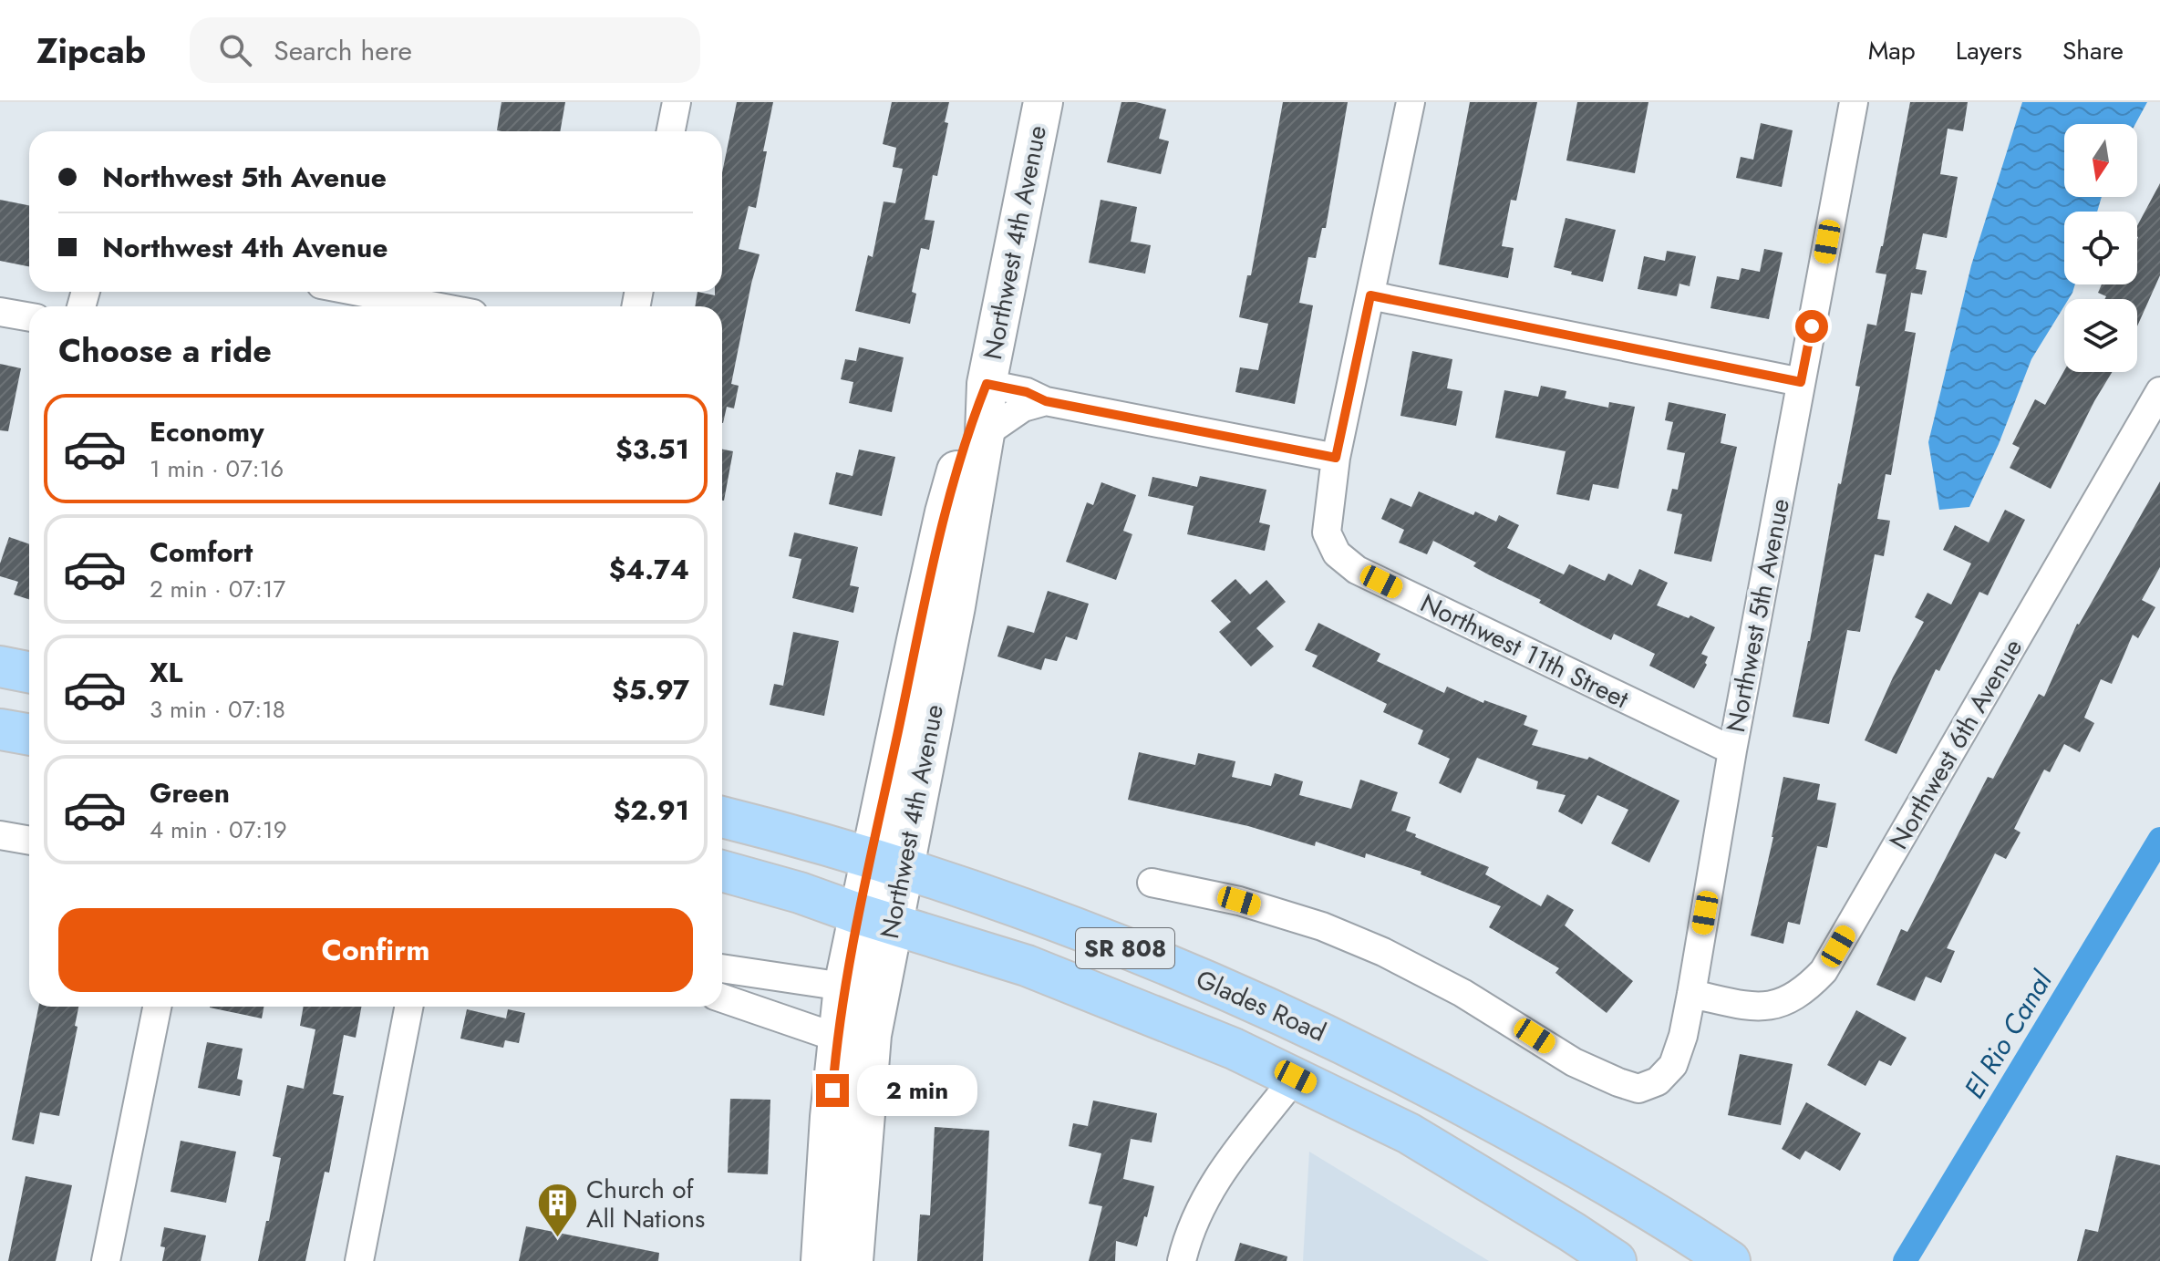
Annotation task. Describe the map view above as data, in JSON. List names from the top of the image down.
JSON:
{
  "streets": {
    "main road": ["SR 808", "Glades Road"],
    "street": [
      "Northwest 4th Avenue",
      "Northwest 5th Avenue",
      "Northwest 11th Street",
      "Northwest 6th Avenue"
    ]
  },
  "crossings": [
    ["Northwest 4th Avenue", "Glades Road"],
    ["Northwest 5th Avenue", "Northwest 11th Street"],
    ["Northwest 5th Avenue", "Northwest 6th Avenue"]
  ],
  "water": ["El Rio Canal"],
  "places": {
    "building": ["Church of All Nations"]
  },
  "north": "bottom",
  "page": {
    "header": "Zipcab",
    "search": "Search here",
    "nav": ["Map", "Layers", "Share"],
    "banner": ["Northwest 5th Avenue", "Northwest 4th Avenue"],
    "heading": "Choose a ride",
    "list": [
      {
        "name": "Economy",
        "note": "1 min · 07:16",
        "value": "$3.51"
      },
      {
        "name": "Comfort",
        "note": "2 min · 07:17",
        "value": "$4.74"
      },
      {
        "name": "XL",
        "note": "3 min · 07:18",
        "value": "$5.97"
      },
      {
        "name": "Green",
        "note": "4 min · 07:19",
        "value": "$2.91"
      }
    ],
    "buttons": "Confirm",
    "bubble": "2 min"
  }
}
